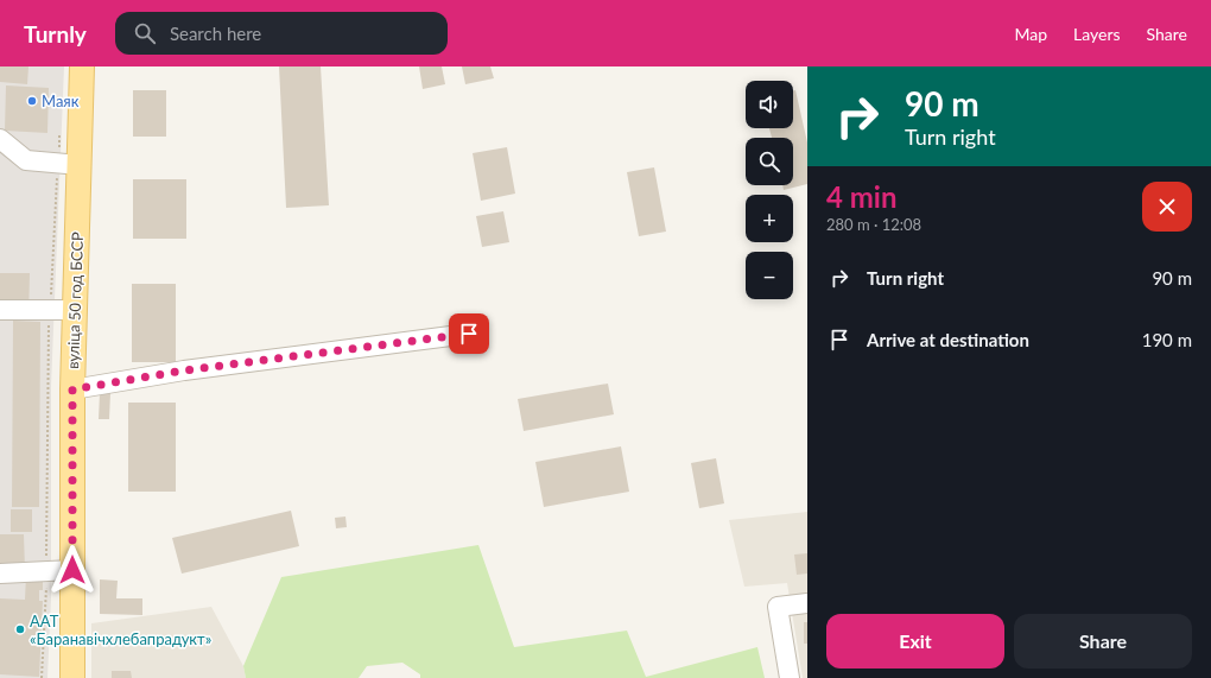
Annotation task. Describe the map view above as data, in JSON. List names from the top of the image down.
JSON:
{
  "streets": {
    "main road": ["вуліца 50 год БССР"]
  },
  "places": ["Маяк", "ААТ «Баранавічхлебапрадукт»"],
  "page": {
    "header": "Turnly",
    "search": "Search here",
    "nav": ["Map", "Layers", "Share"],
    "turn": ["90 m", "Turn right"],
    "map_buttons": ["+", "−"],
    "heading": ["4 min", "280 m · 12:08"],
    "list": [
      {
        "name": "Turn right",
        "value": "90 m"
      },
      {
        "name": "Arrive at destination",
        "value": "190 m"
      }
    ],
    "buttons": ["Exit", "Share"]
  }
}
